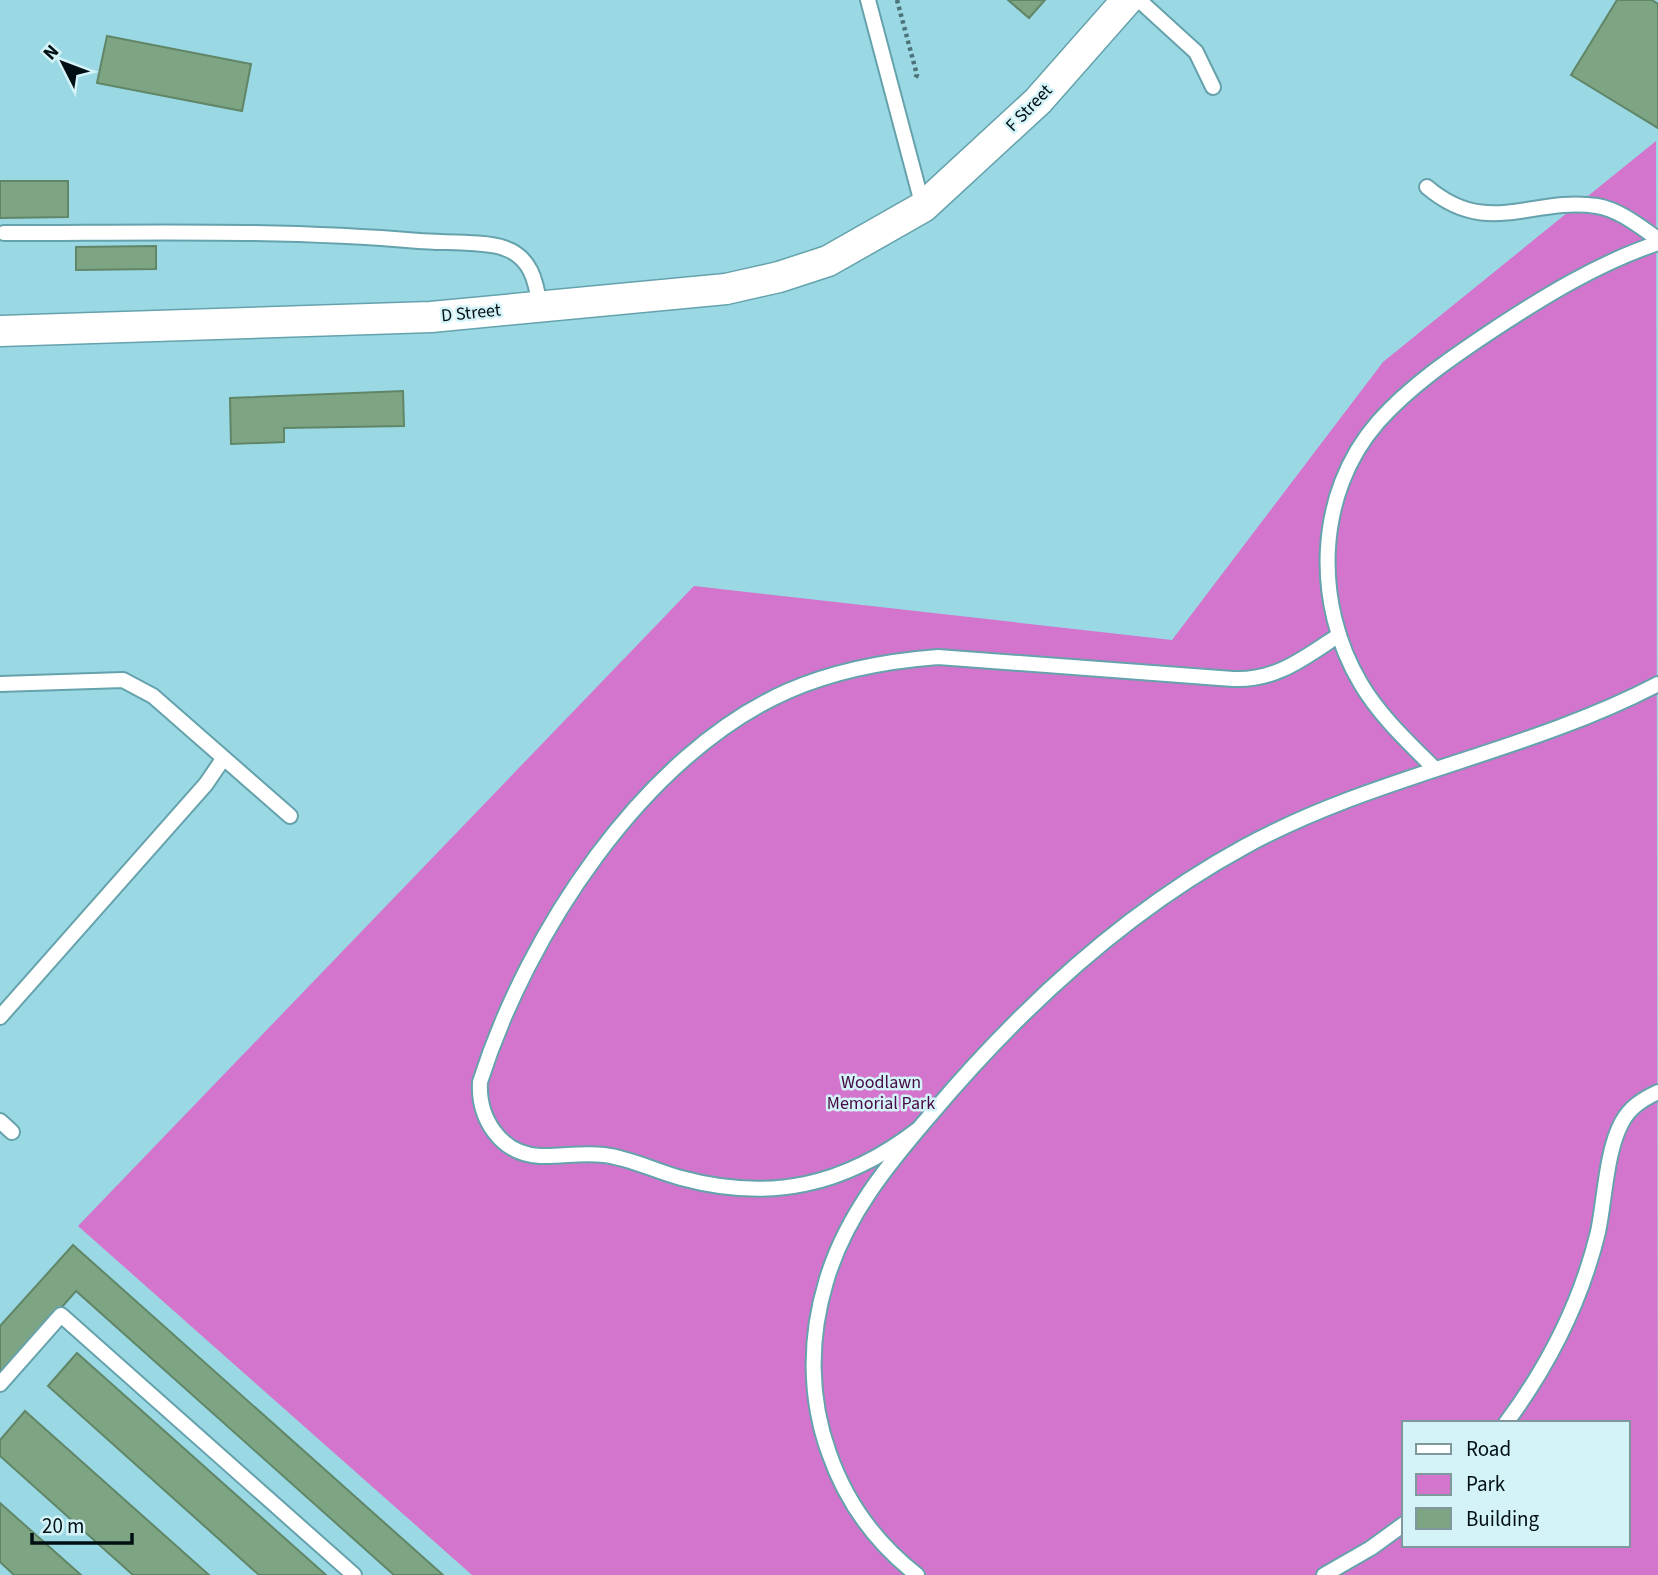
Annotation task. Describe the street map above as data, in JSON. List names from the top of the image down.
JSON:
{
  "streets": {
    "street": ["F Street", "D Street"]
  },
  "crossings": [
    ["F Street", "D Street"]
  ],
  "parks": ["Woodlawn Memorial Park"],
  "legend": ["Road", "Park", "Building"],
  "scale_bar": "20 m",
  "north": "top left"
}
